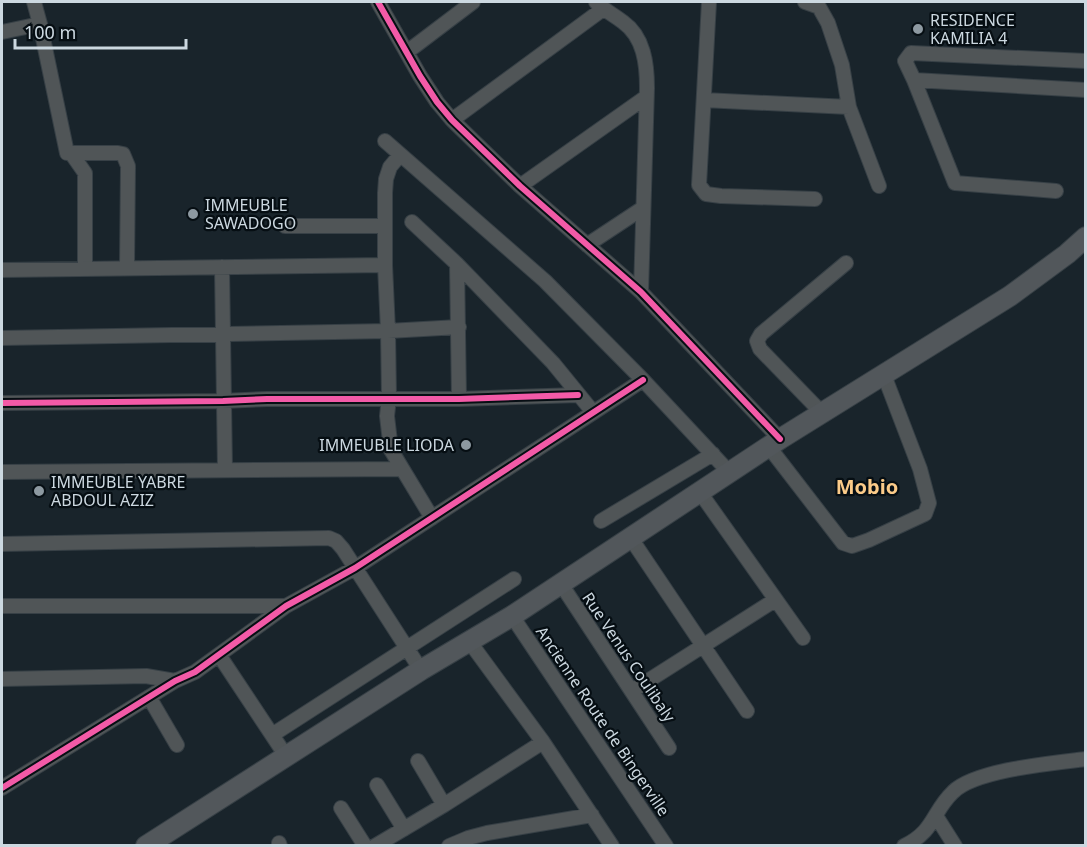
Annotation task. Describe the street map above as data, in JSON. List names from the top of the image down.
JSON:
{
  "streets": {
    "street": ["Rue Venus Coulibaly", "Ancienne Route de Bingerville"]
  },
  "districts": ["Mobio"],
  "places": [
    "RESIDENCE KAMILIA 4",
    "IMMEUBLE SAWADOGO",
    "IMMEUBLE LIODA",
    "IMMEUBLE YABRE ABDOUL AZIZ"
  ],
  "scale_bar": "100 m"
}
